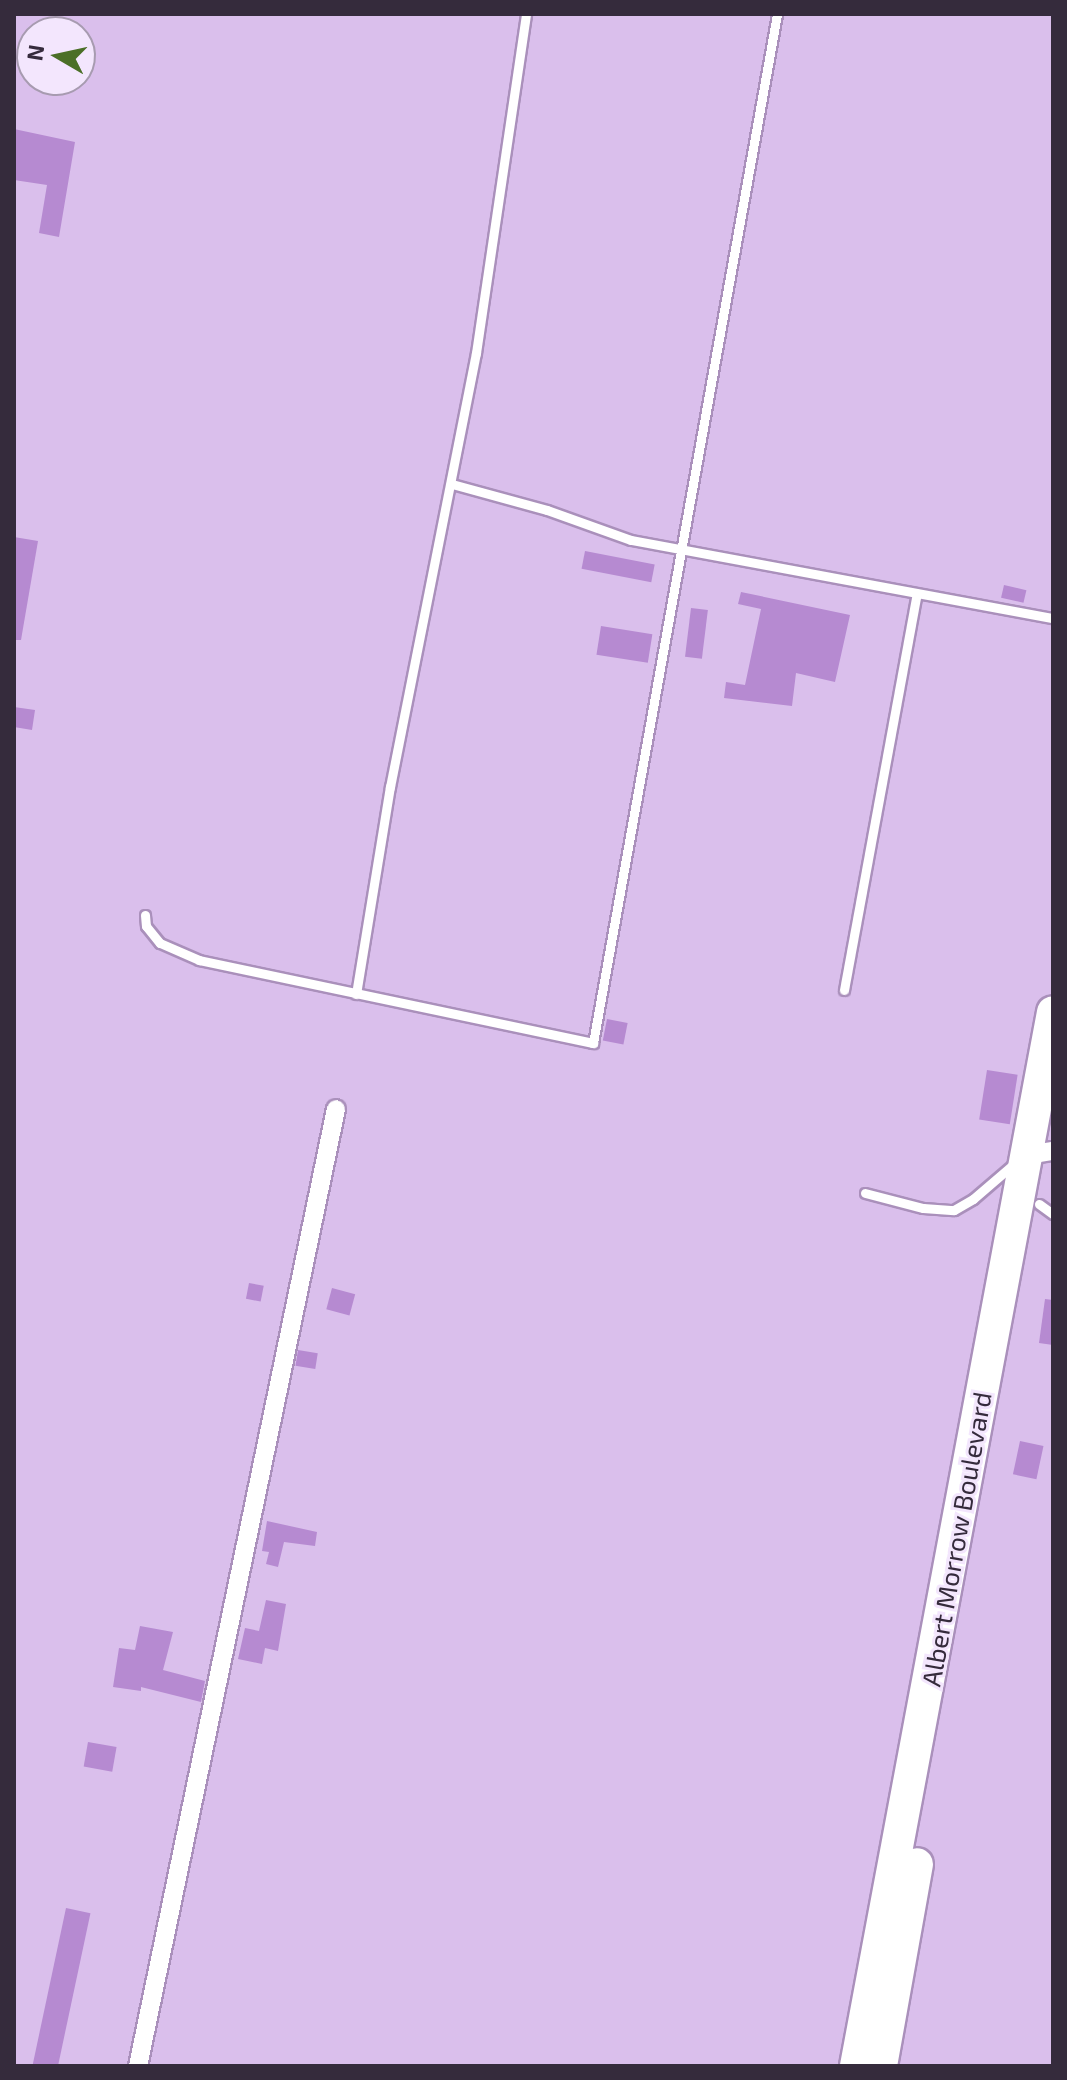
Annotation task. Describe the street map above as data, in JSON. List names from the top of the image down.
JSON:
{
  "streets": {
    "highway": ["Albert Morrow Boulevard"]
  },
  "north": "left"
}
